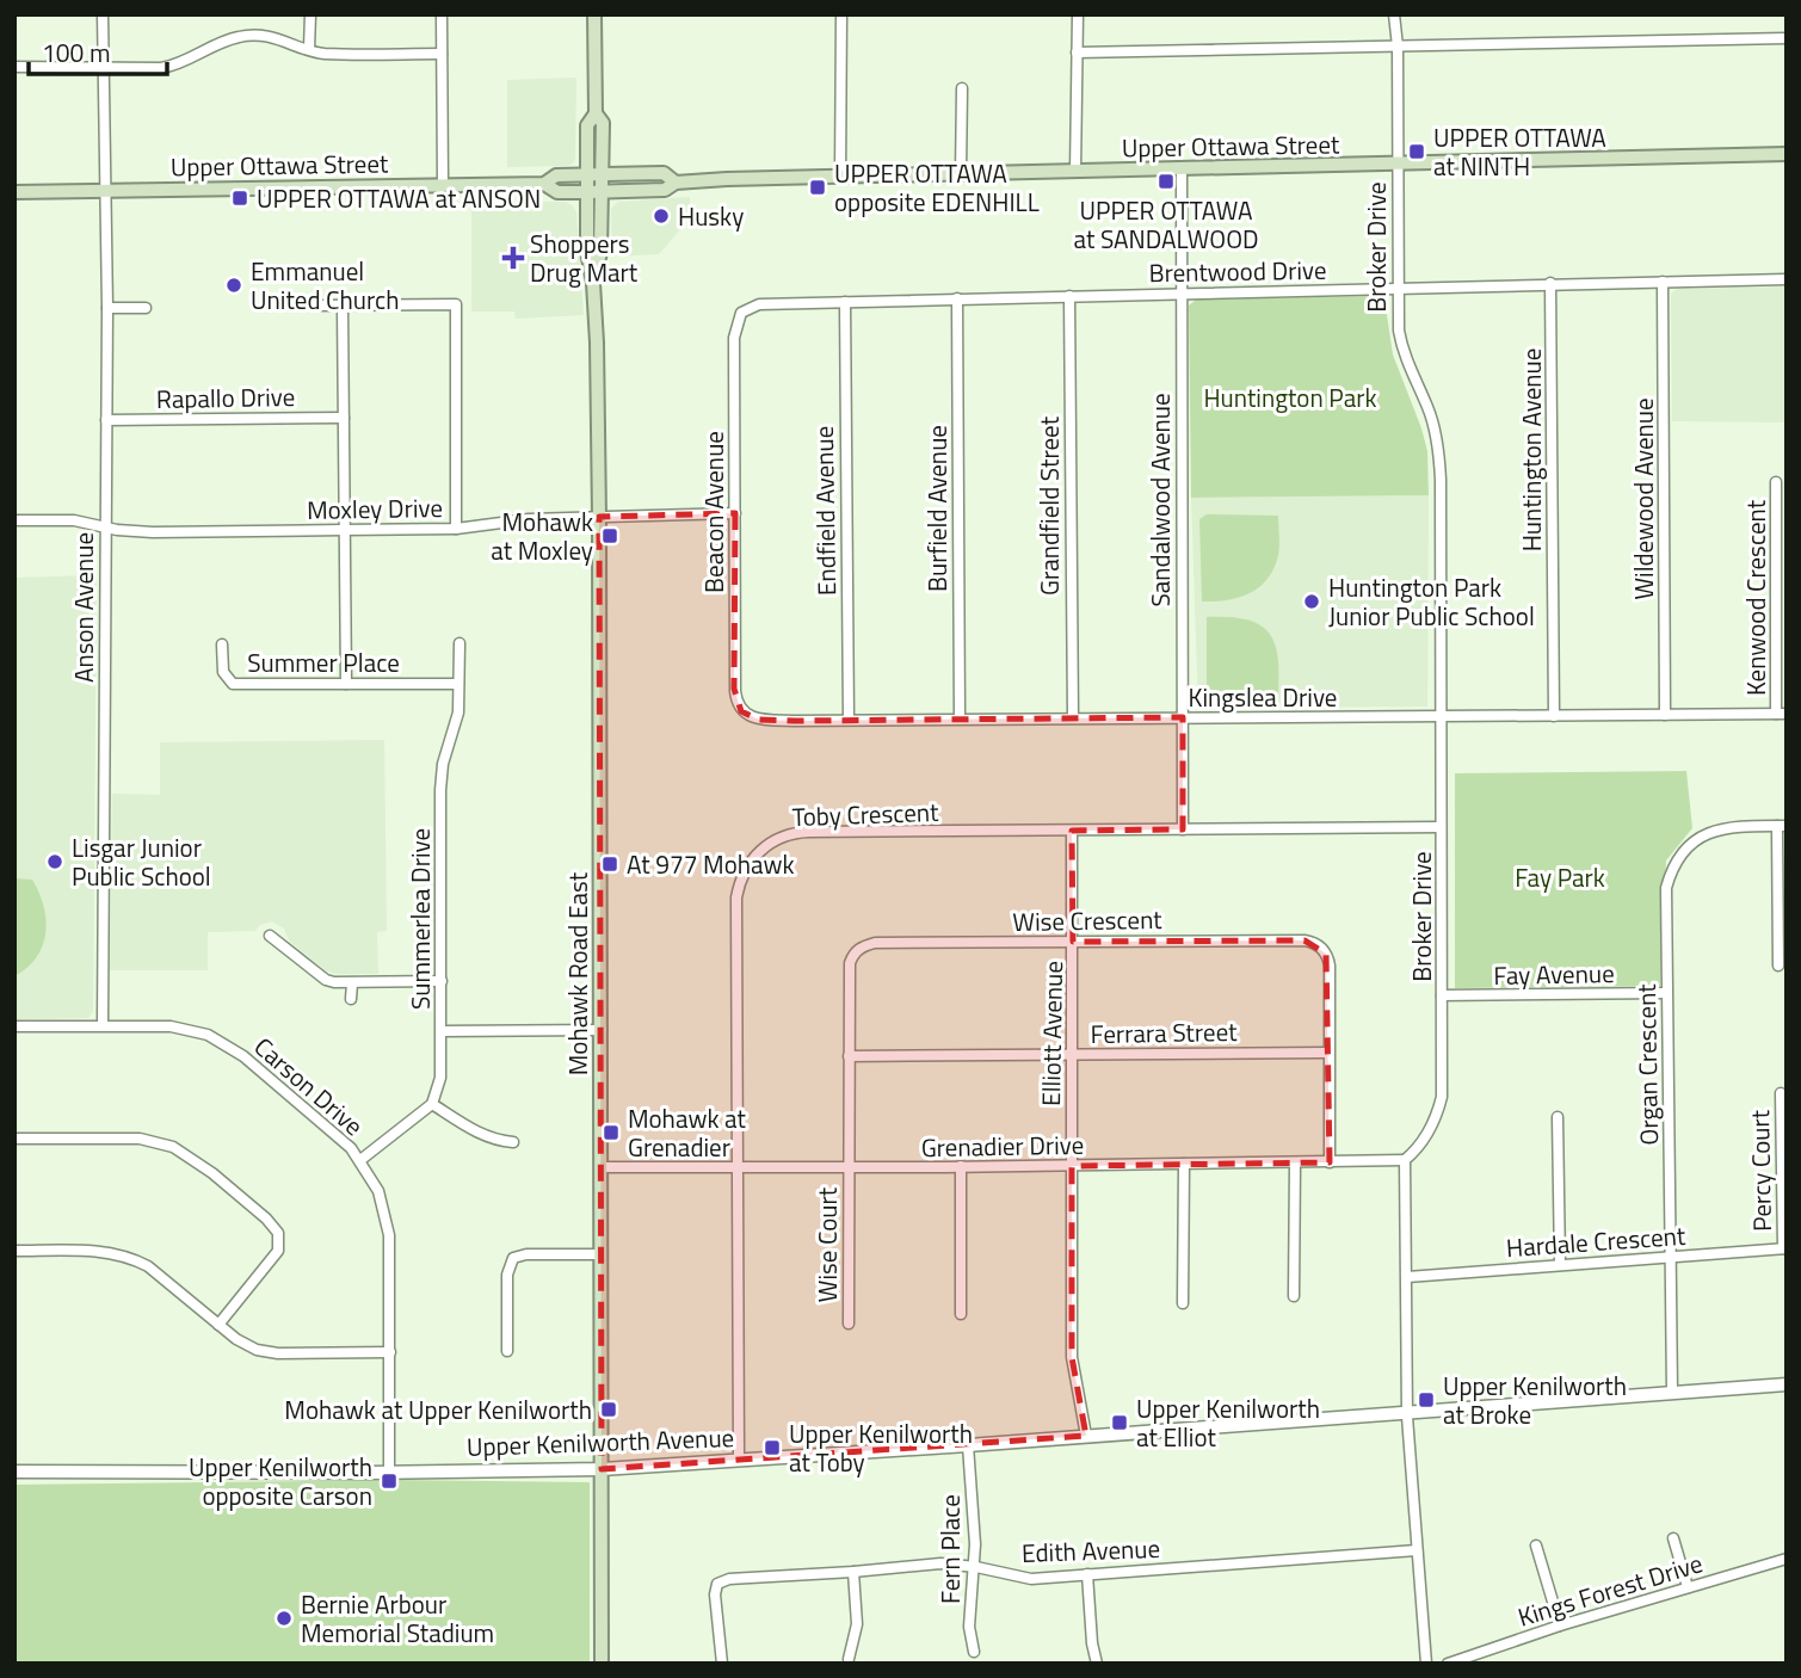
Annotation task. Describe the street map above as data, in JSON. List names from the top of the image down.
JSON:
{
  "streets": {
    "main road": ["Upper Ottawa Street", "Mohawk Road East"],
    "street": [
      "Broker Drive",
      "Brentwood Drive",
      "Rapallo Drive",
      "Huntington Avenue",
      "Wildewood Avenue",
      "Sandalwood Avenue",
      "Grandfield Street",
      "Moxley Drive",
      "Burfield Avenue",
      "Endfield Avenue",
      "Beacon Avenue",
      "Kenwood Crescent",
      "Anson Avenue",
      "Summer Place",
      "Kingslea Drive",
      "Toby Crescent",
      "Summerlea Drive",
      "Wise Crescent",
      "Fay Avenue",
      "Ferrara Street",
      "Elliott Avenue",
      "Organ Crescent",
      "Carson Drive",
      "Grenadier Drive",
      "Percy Court",
      "Hardale Crescent",
      "Wise Court",
      "Upper Kenilworth Avenue",
      "Fern Place",
      "Edith Avenue",
      "Kings Forest Drive"
    ]
  },
  "crossings": [
    ["Upper Ottawa Street", "Broker Drive"],
    ["Upper Ottawa Street", "Sandalwood Avenue"],
    ["Upper Ottawa Street", "Anson Avenue"],
    ["Upper Ottawa Street", "Mohawk Road East"],
    ["Broker Drive", "Brentwood Drive"],
    ["Broker Drive", "Kingslea Drive"],
    ["Broker Drive", "Toby Crescent"],
    ["Broker Drive", "Fay Avenue"],
    ["Broker Drive", "Grenadier Drive"],
    ["Brentwood Drive", "Huntington Avenue"],
    ["Brentwood Drive", "Wildewood Avenue"],
    ["Brentwood Drive", "Sandalwood Avenue"],
    ["Brentwood Drive", "Grandfield Street"],
    ["Brentwood Drive", "Burfield Avenue"],
    ["Brentwood Drive", "Endfield Avenue"],
    ["Brentwood Drive", "Beacon Avenue"],
    ["Rapallo Drive", "Anson Avenue"],
    ["Huntington Avenue", "Kingslea Drive"],
    ["Wildewood Avenue", "Kingslea Drive"],
    ["Sandalwood Avenue", "Kingslea Drive"],
    ["Sandalwood Avenue", "Toby Crescent"],
    ["Grandfield Street", "Kingslea Drive"],
    ["Moxley Drive", "Beacon Avenue"],
    ["Moxley Drive", "Anson Avenue"],
    ["Moxley Drive", "Mohawk Road East"],
    ["Burfield Avenue", "Kingslea Drive"],
    ["Endfield Avenue", "Kingslea Drive"],
    ["Beacon Avenue", "Kingslea Drive"],
    ["Kenwood Crescent", "Kingslea Drive"],
    ["Anson Avenue", "Carson Drive"],
    ["Summer Place", "Summerlea Drive"],
    ["Toby Crescent", "Elliott Avenue"],
    ["Toby Crescent", "Grenadier Drive"],
    ["Toby Crescent", "Upper Kenilworth Avenue"],
    ["Wise Crescent", "Ferrara Street"],
    ["Wise Crescent", "Elliott Avenue"],
    ["Wise Crescent", "Grenadier Drive"],
    ["Wise Crescent", "Wise Court"],
    ["Mohawk Road East", "Grenadier Drive"],
    ["Mohawk Road East", "Upper Kenilworth Avenue"],
    ["Fay Avenue", "Organ Crescent"],
    ["Ferrara Street", "Elliott Avenue"],
    ["Elliott Avenue", "Grenadier Drive"],
    ["Elliott Avenue", "Upper Kenilworth Avenue"],
    ["Organ Crescent", "Hardale Crescent"],
    ["Organ Crescent", "Upper Kenilworth Avenue"],
    ["Carson Drive", "Upper Kenilworth Avenue"],
    ["Grenadier Drive", "Wise Court"],
    ["Percy Court", "Hardale Crescent"],
    ["Upper Kenilworth Avenue", "Fern Place"],
    ["Fern Place", "Edith Avenue"]
  ],
  "parks": ["Huntington Park", "Fay Park"],
  "places": {
    "transit": [
      "UPPER OTTAWA at NINTH",
      "UPPER OTTAWA at SANDALWOOD",
      "UPPER OTTAWA opposite EDENHILL",
      "UPPER OTTAWA at ANSON",
      "Mohawk at Moxley",
      "At 977 Mohawk",
      "Mohawk at Grenadier",
      "Upper Kenilworth at Broke",
      "Mohawk at Upper Kenilworth",
      "Upper Kenilworth at Elliot",
      "Upper Kenilworth at Toby",
      "Upper Kenilworth opposite Carson"
    ],
    "other": [
      "Husky",
      "Emmanuel United Church",
      "Huntington Park Junior Public School",
      "Lisgar Junior Public School",
      "Bernie Arbour Memorial Stadium"
    ],
    "health": ["Shoppers Drug Mart"]
  },
  "scale_bar": "100 m"
}
